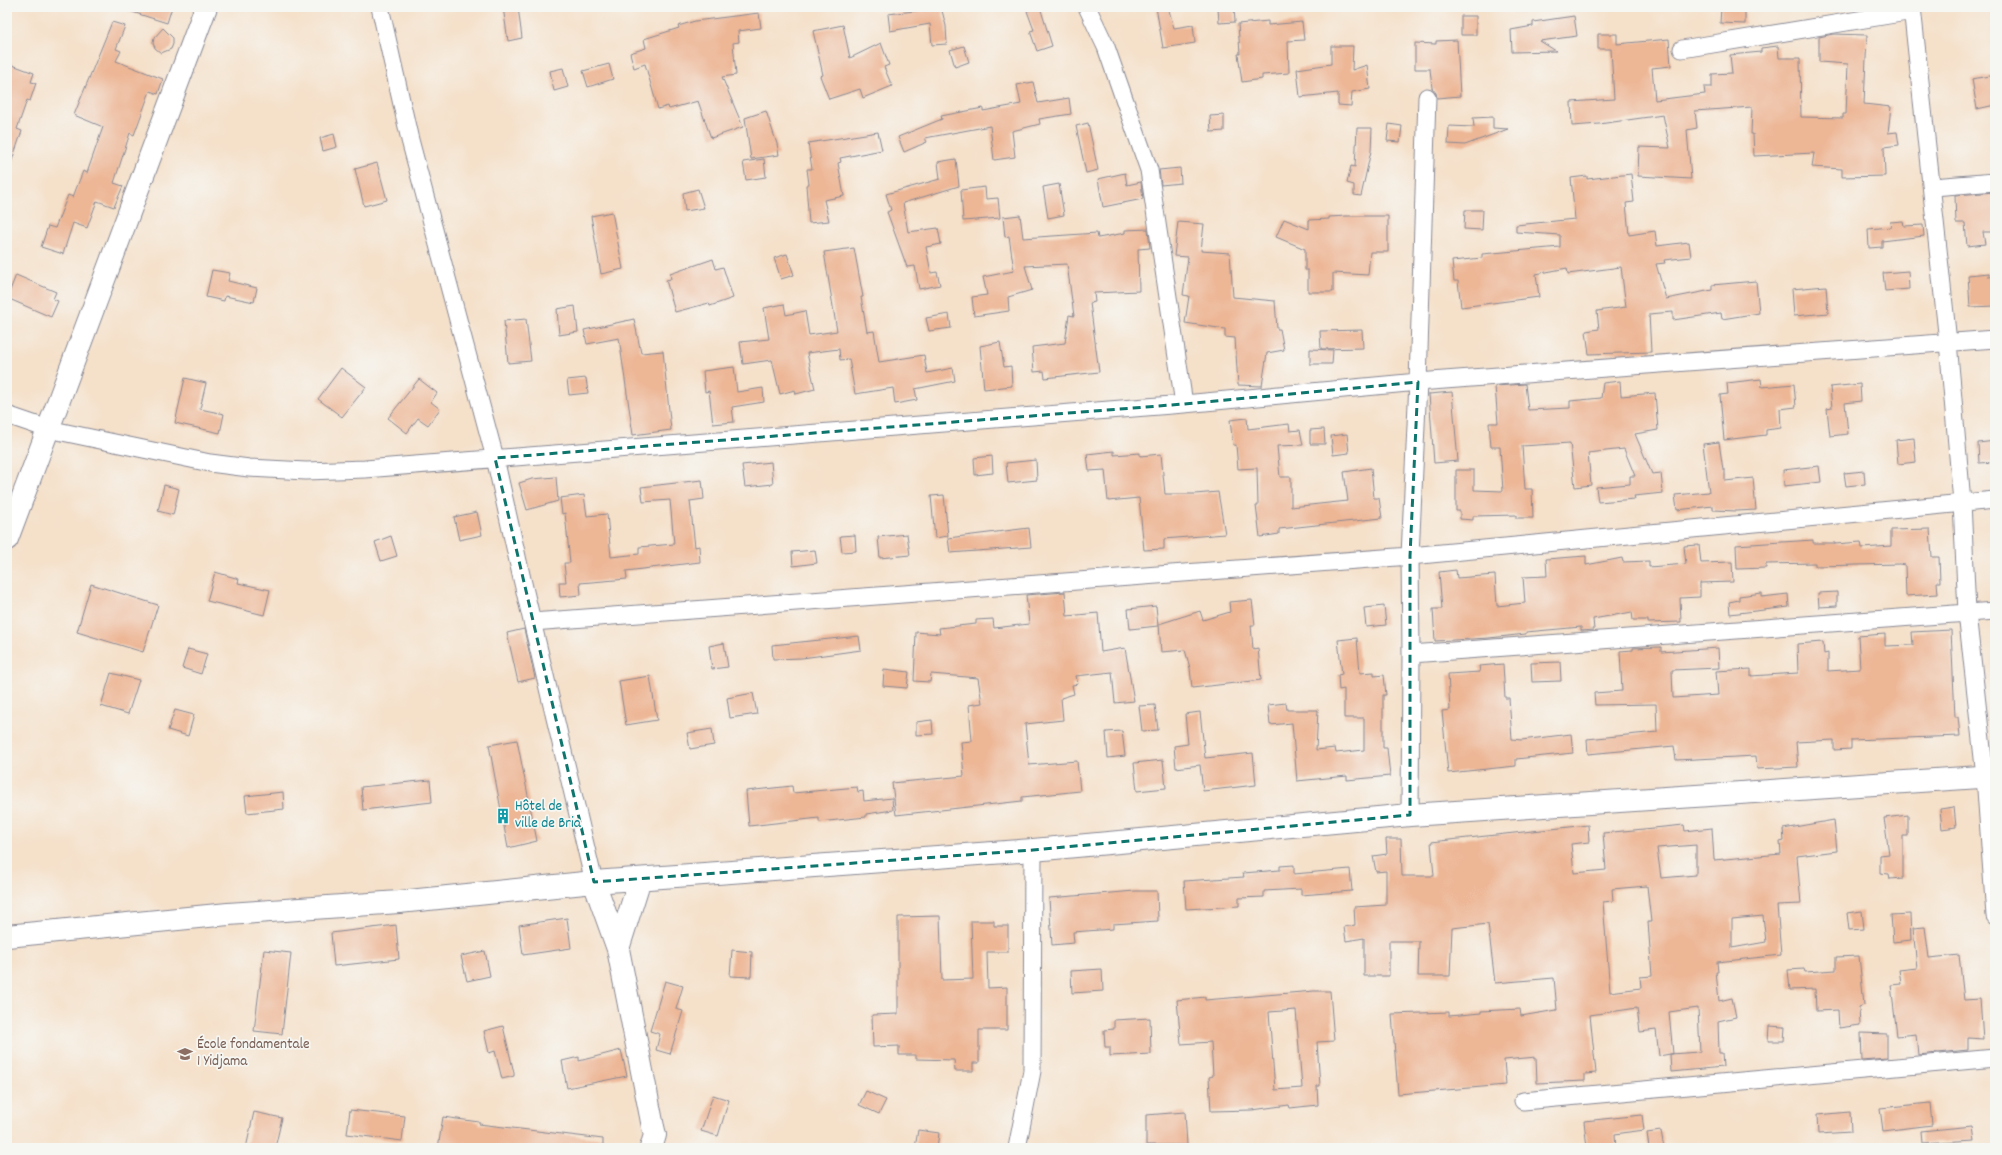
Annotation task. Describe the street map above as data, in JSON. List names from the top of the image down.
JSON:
{
  "places": {
    "building": ["Hôtel de ville de Bria"],
    "school or university": ["École fondamentale 1 Yidjama"]
  }
}
